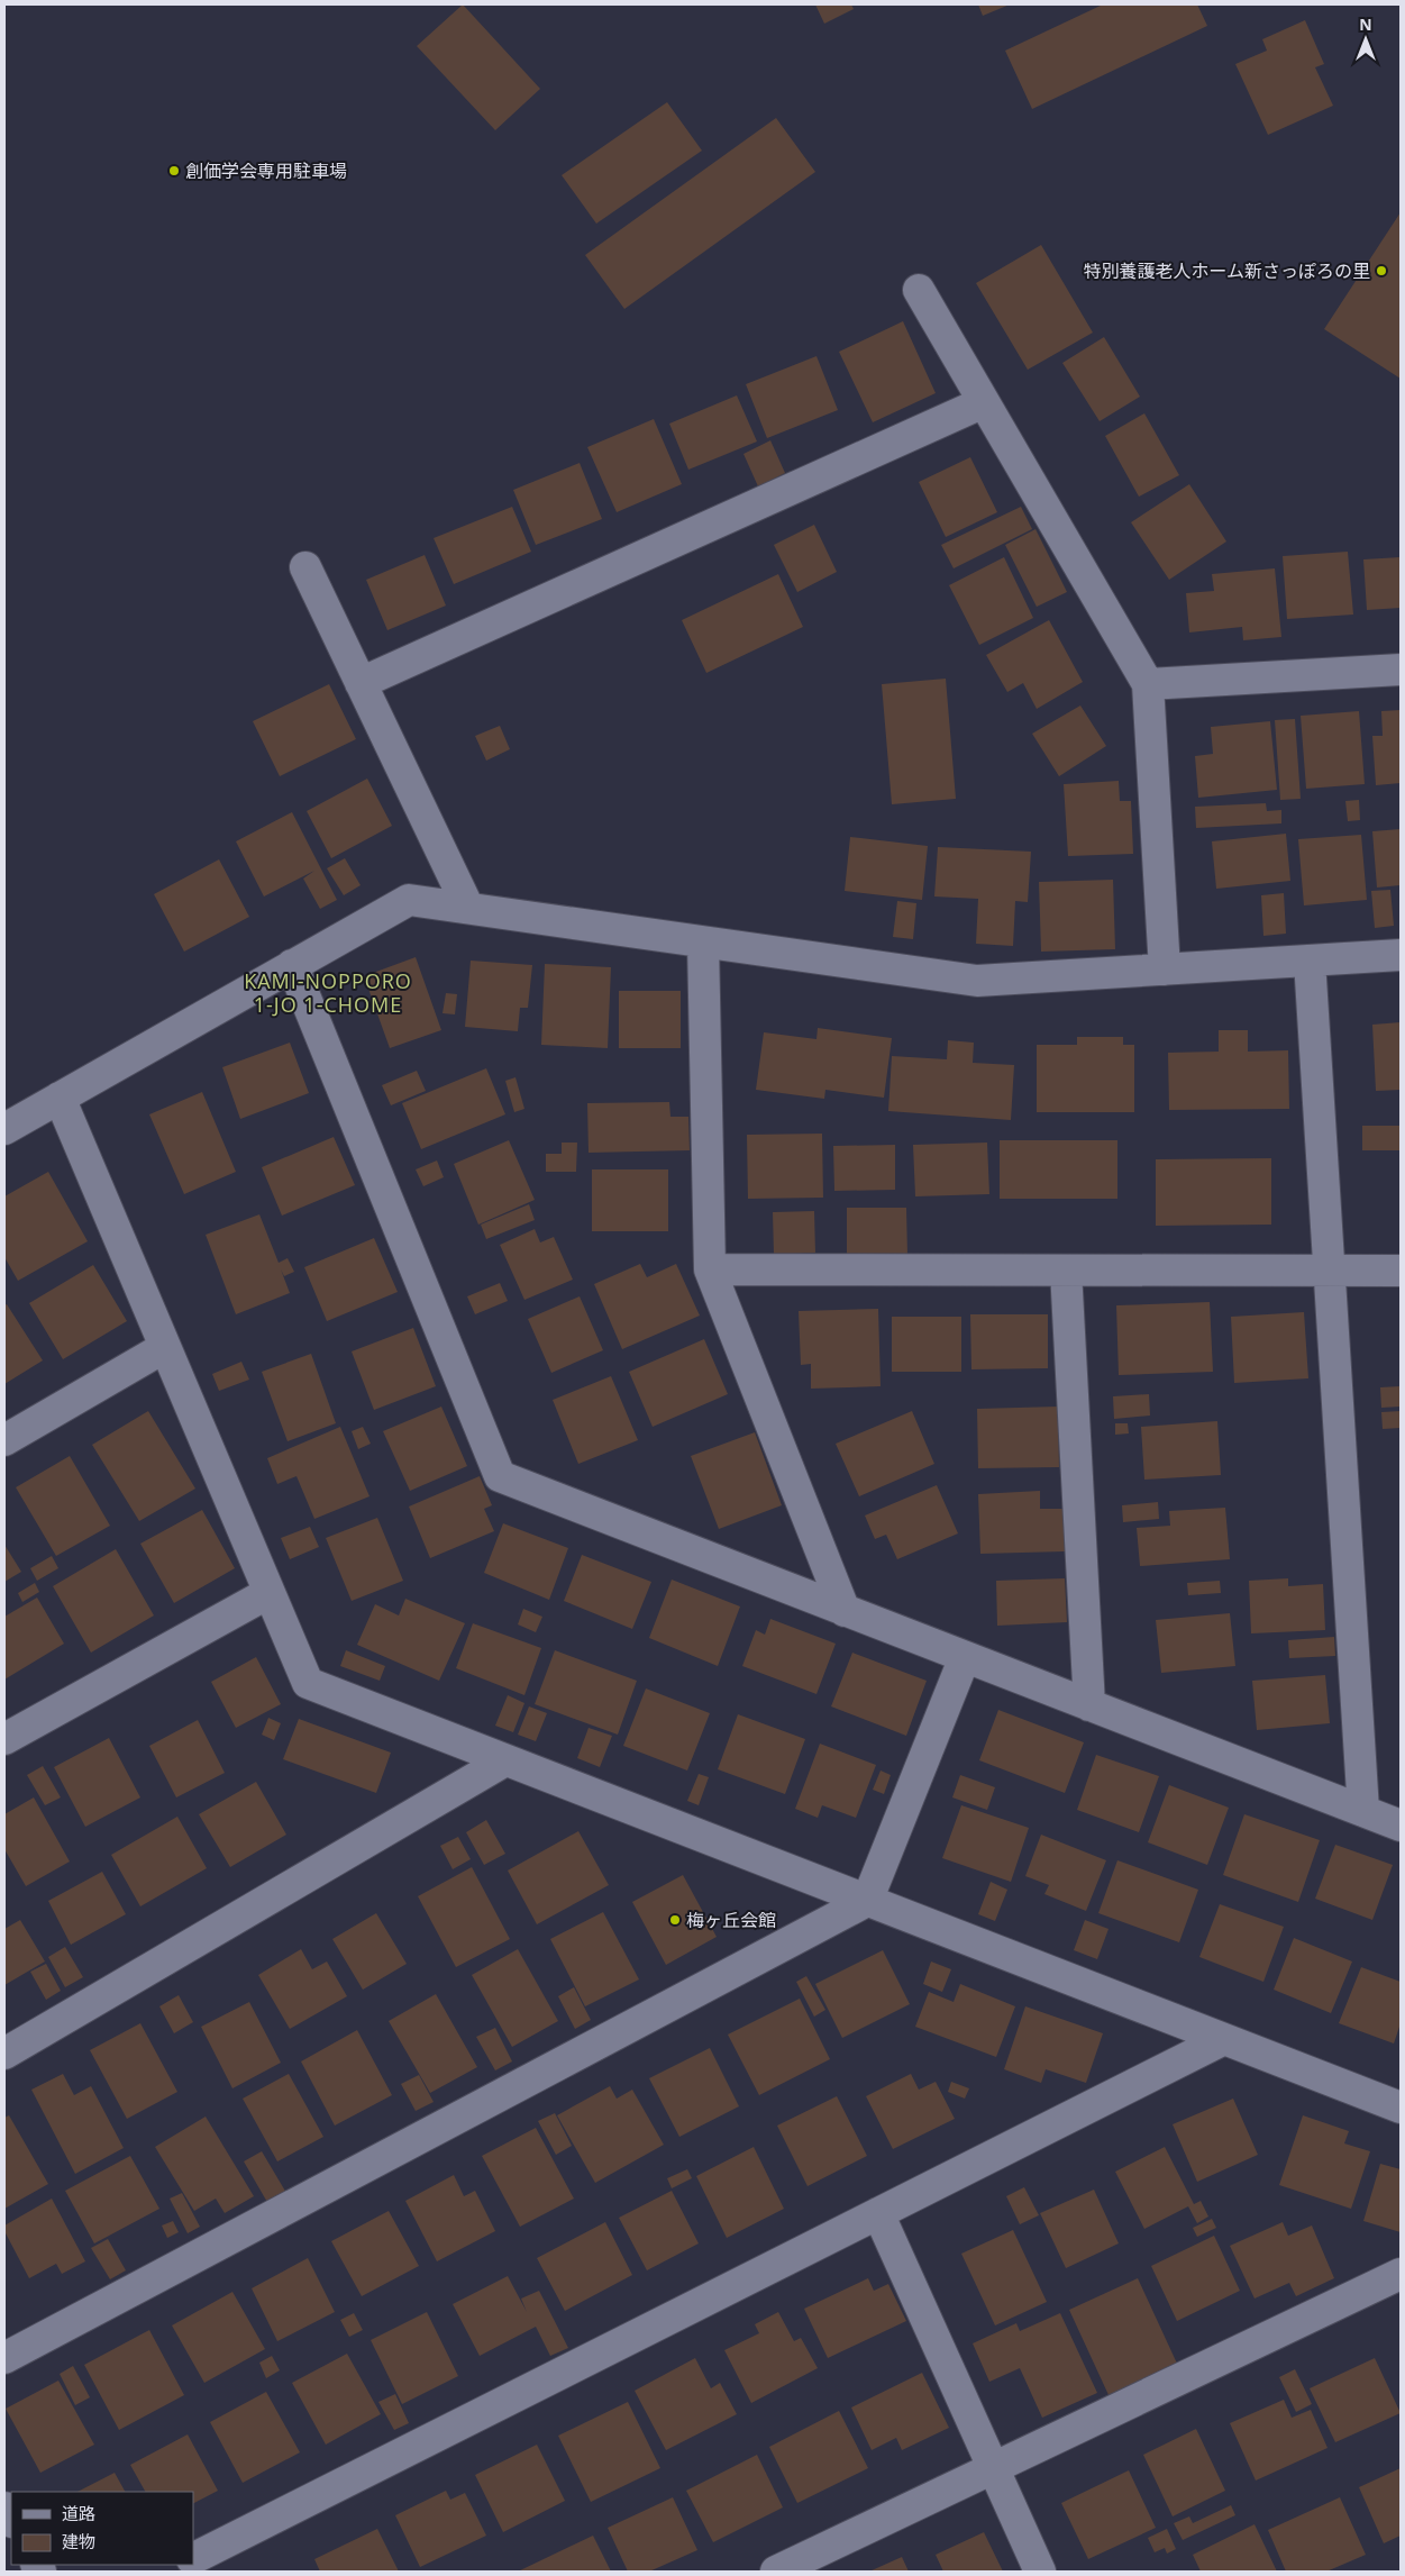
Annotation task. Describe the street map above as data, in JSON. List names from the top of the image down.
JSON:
{
  "districts": ["KAMI-NOPPORO 1-JO 1-CHOME"],
  "places": ["創価学会専用駐車場", "特別養護老人ホーム新さっぽろの里", "梅ヶ丘会館"],
  "legend": ["道路", "建物"],
  "north": "top"
}
